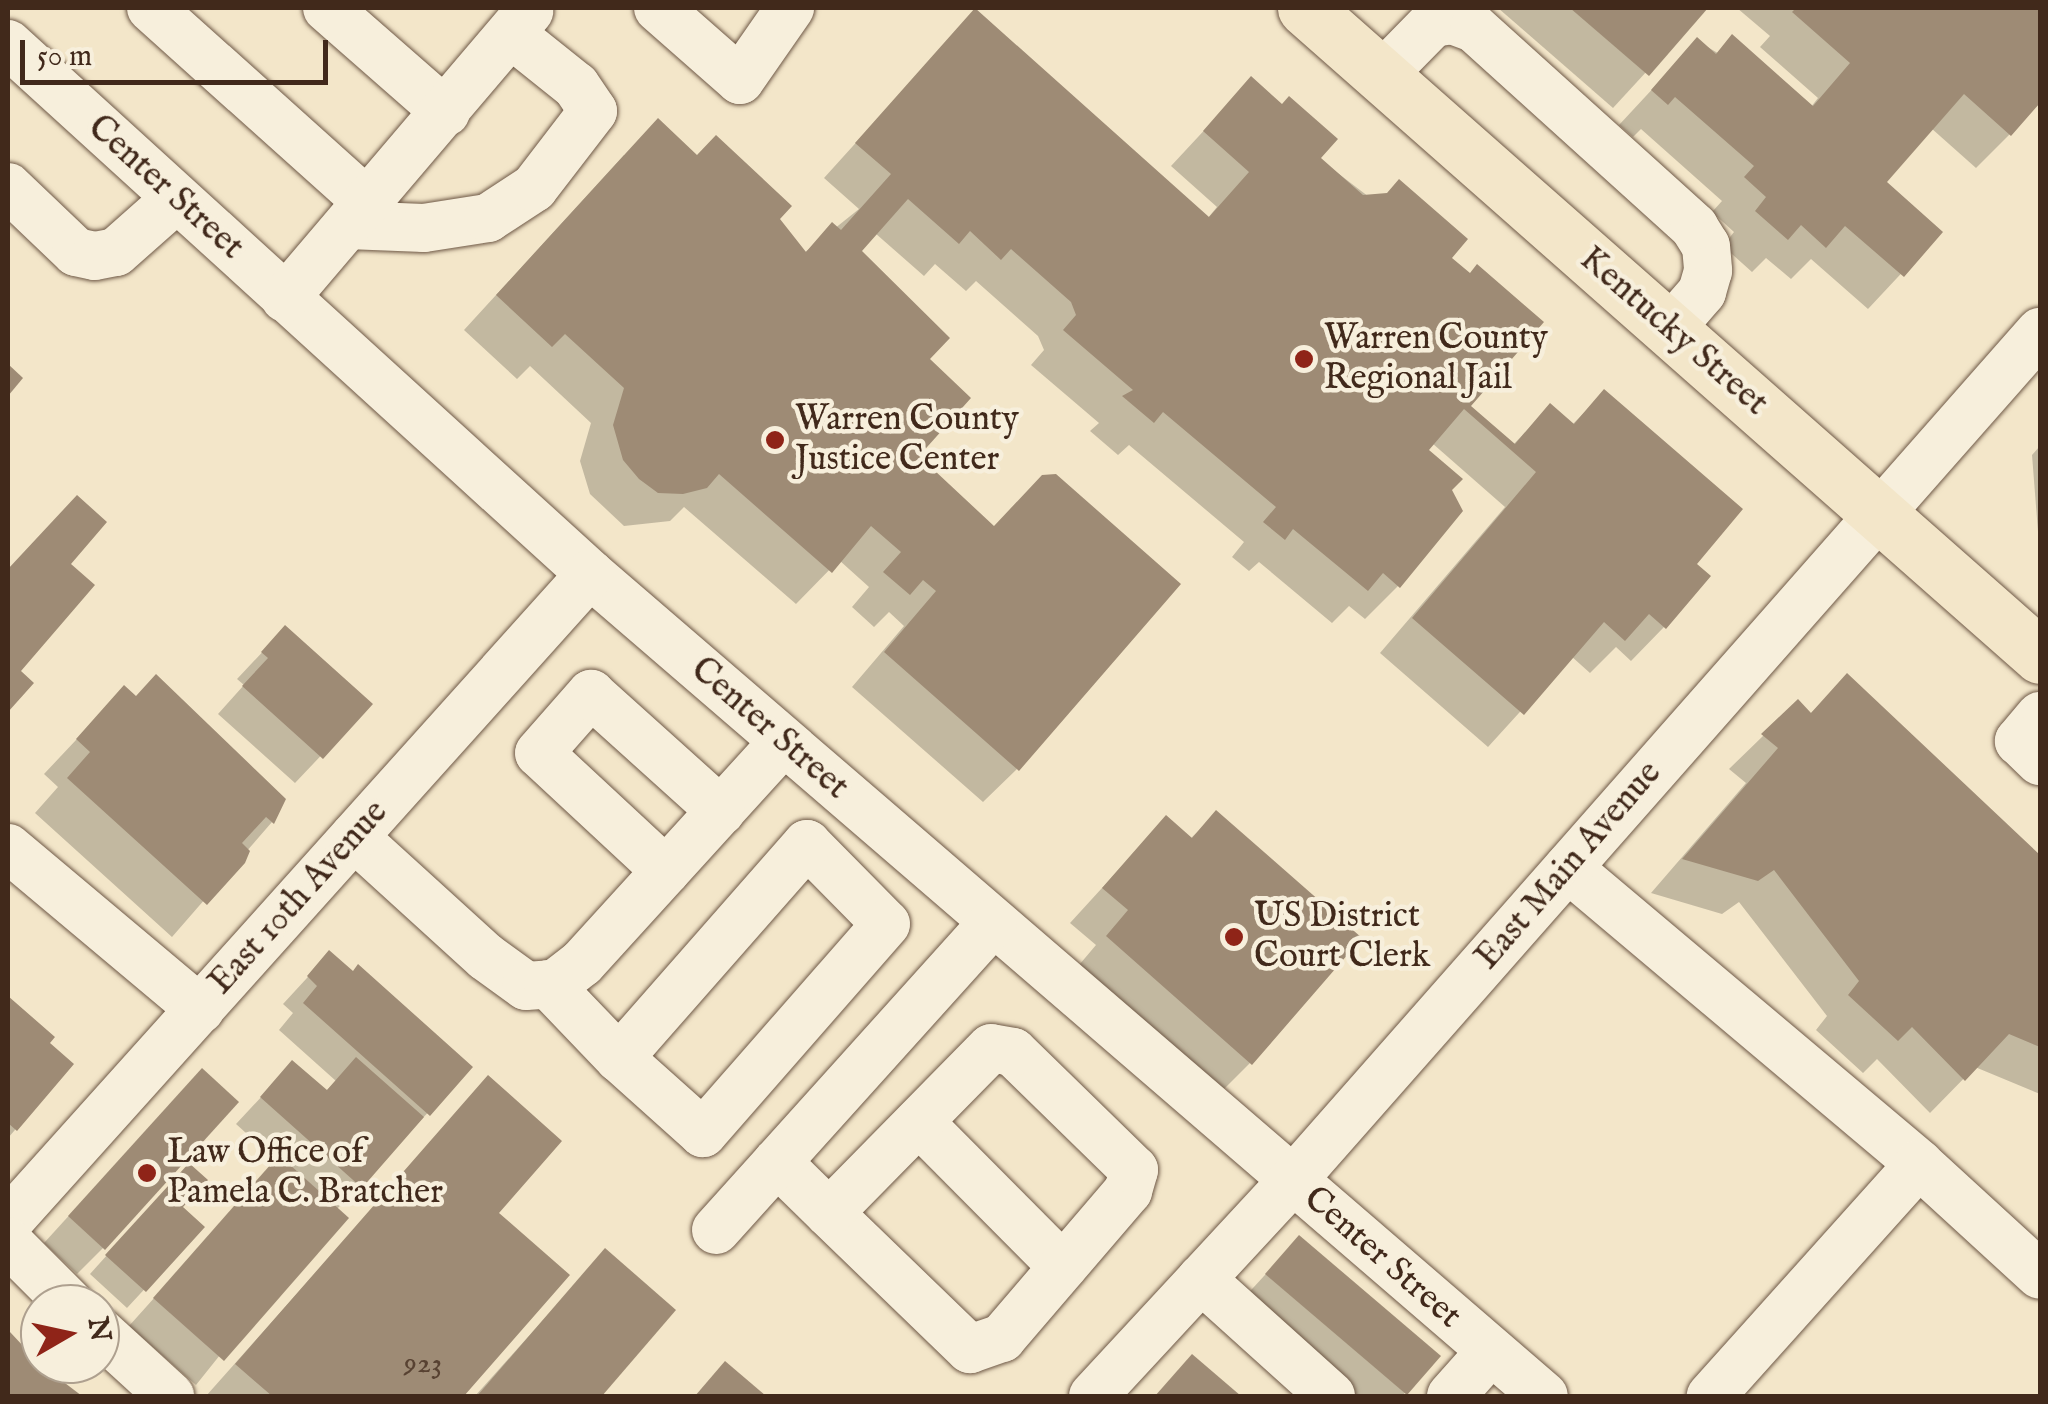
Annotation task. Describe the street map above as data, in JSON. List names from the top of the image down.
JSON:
{
  "streets": {
    "main road": ["Kentucky Street"],
    "street": ["Center Street", "East Main Avenue", "East 10th Avenue"]
  },
  "crossings": [
    ["Center Street", "East Main Avenue"],
    ["Center Street", "East 10th Avenue"],
    ["Kentucky Street", "East Main Avenue"]
  ],
  "places": [
    "Warren County Regional Jail",
    "Warren County Justice Center",
    "US District Court Clerk",
    "Law Office of Pamela C. Bratcher"
  ],
  "house_numbers": ["923"],
  "scale_bar": "50 m",
  "north": "right"
}
